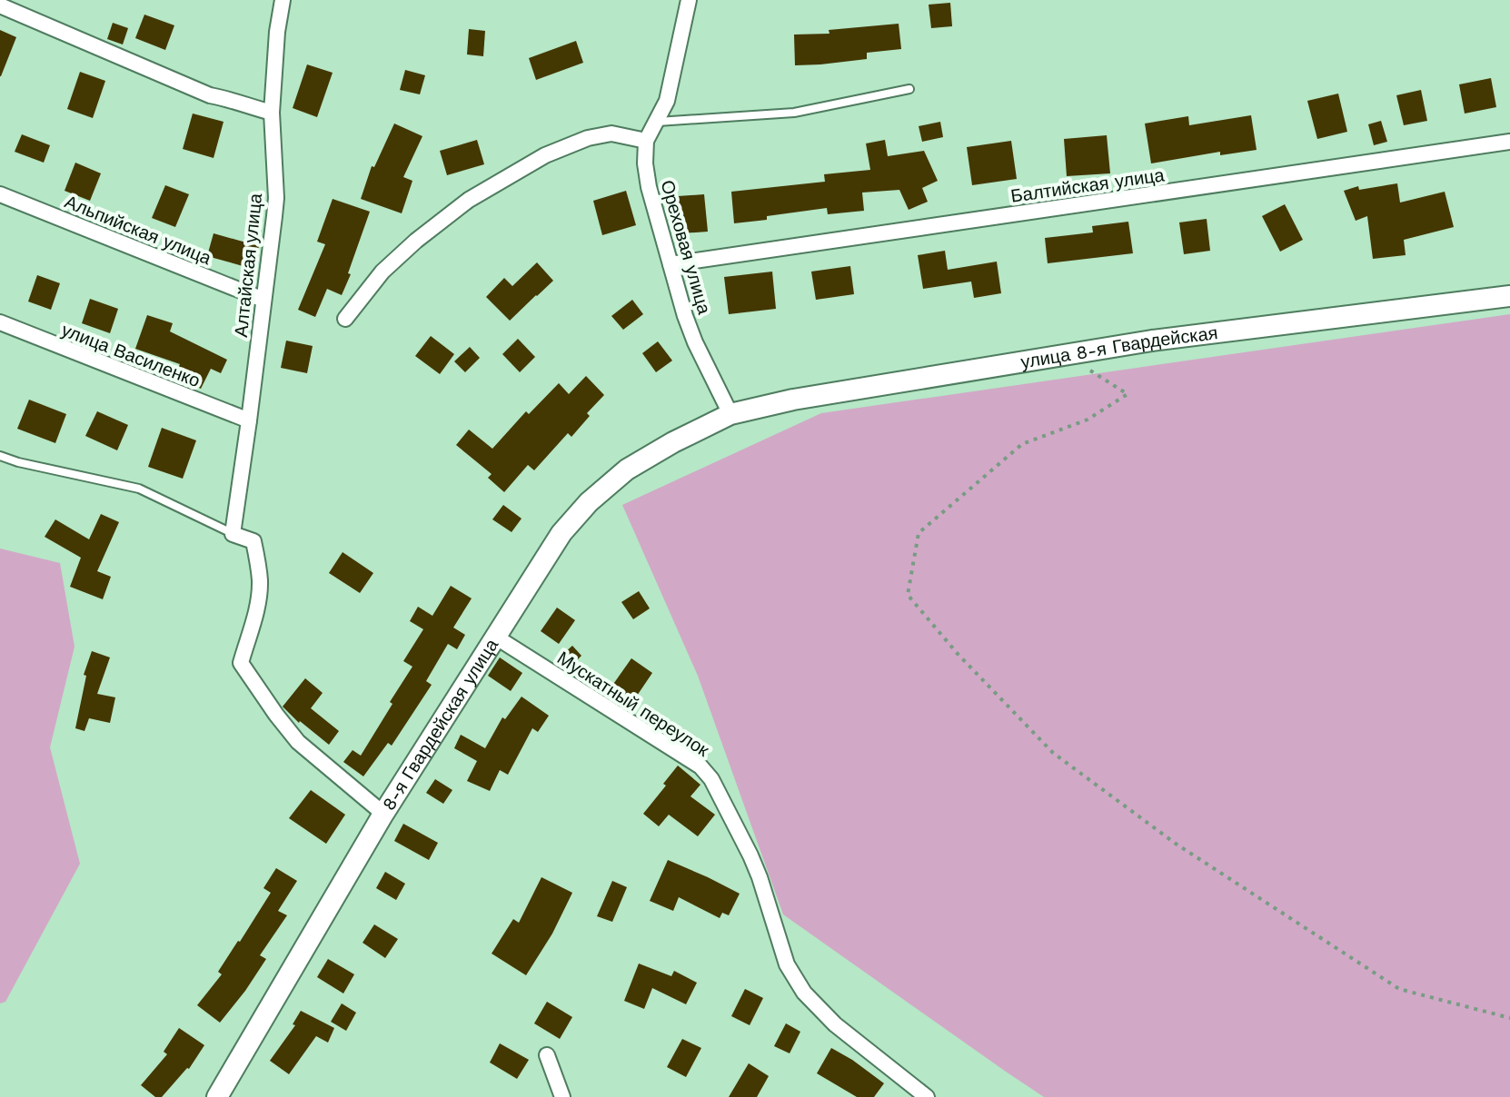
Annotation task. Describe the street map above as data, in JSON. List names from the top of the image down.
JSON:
{
  "streets": {
    "street": [
      "Балтийская улица",
      "Альпийская улица",
      "Ореховая улица",
      "Алтайская улица",
      "улица 8-я Гвардейская",
      "улица Василенко",
      "Мускатный переулок",
      "8-я Гвардейская улица"
    ]
  },
  "crossings": [
    ["Балтийская улица", "Ореховая улица"],
    ["Альпийская улица", "Алтайская улица"],
    ["Ореховая улица", "улица 8-я Гвардейская"],
    ["Ореховая улица", "8-я Гвардейская улица"],
    ["Алтайская улица", "улица Василенко"],
    ["улица 8-я Гвардейская", "8-я Гвардейская улица"],
    ["Мускатный переулок", "8-я Гвардейская улица"]
  ]
}
